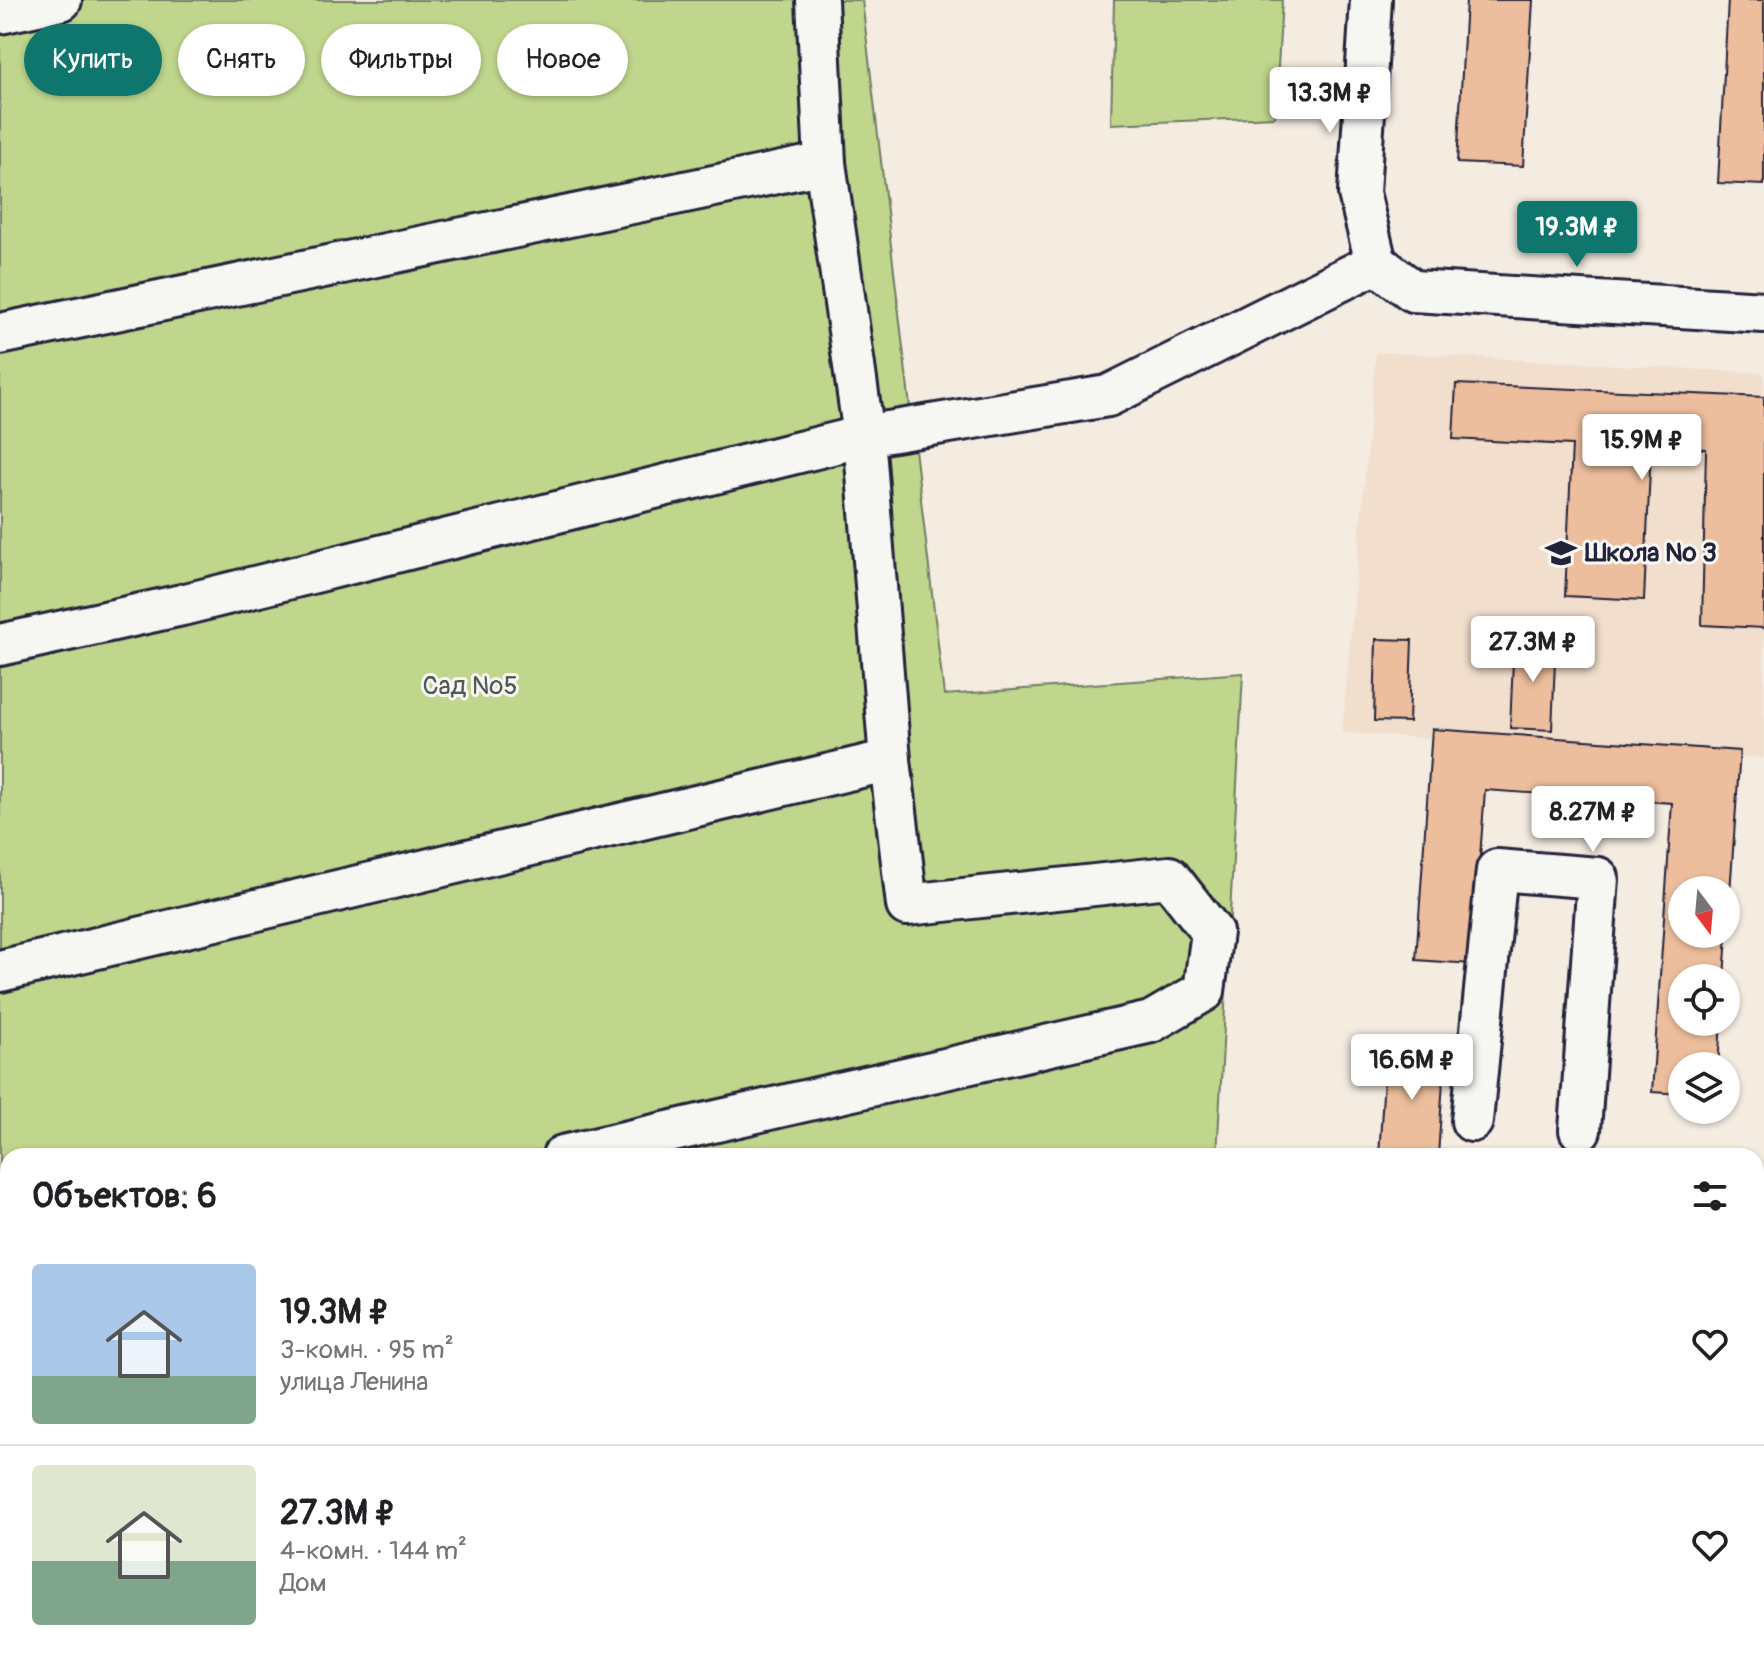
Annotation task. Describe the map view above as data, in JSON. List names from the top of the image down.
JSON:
{
  "parks": ["Сад №5"],
  "places": {
    "school or university": ["Школа № 3"]
  },
  "north": "bottom",
  "page": {
    "chip": [
      "Купить",
      "Снять",
      "Фильтры",
      "Новое"
    ],
    "price": [
      "13.3M ₽",
      "19.3M ₽",
      "15.9M ₽",
      "27.3M ₽",
      "8.27M ₽",
      "16.6M ₽"
    ],
    "heading": "Объектов: 6",
    "list": [
      {
        "name": "19.3M ₽",
        "note": "3-комн. · 95 m² · улица Ленина"
      },
      {
        "name": "27.3M ₽",
        "note": "4-комн. · 144 m² · Дом"
      }
    ]
  }
}
